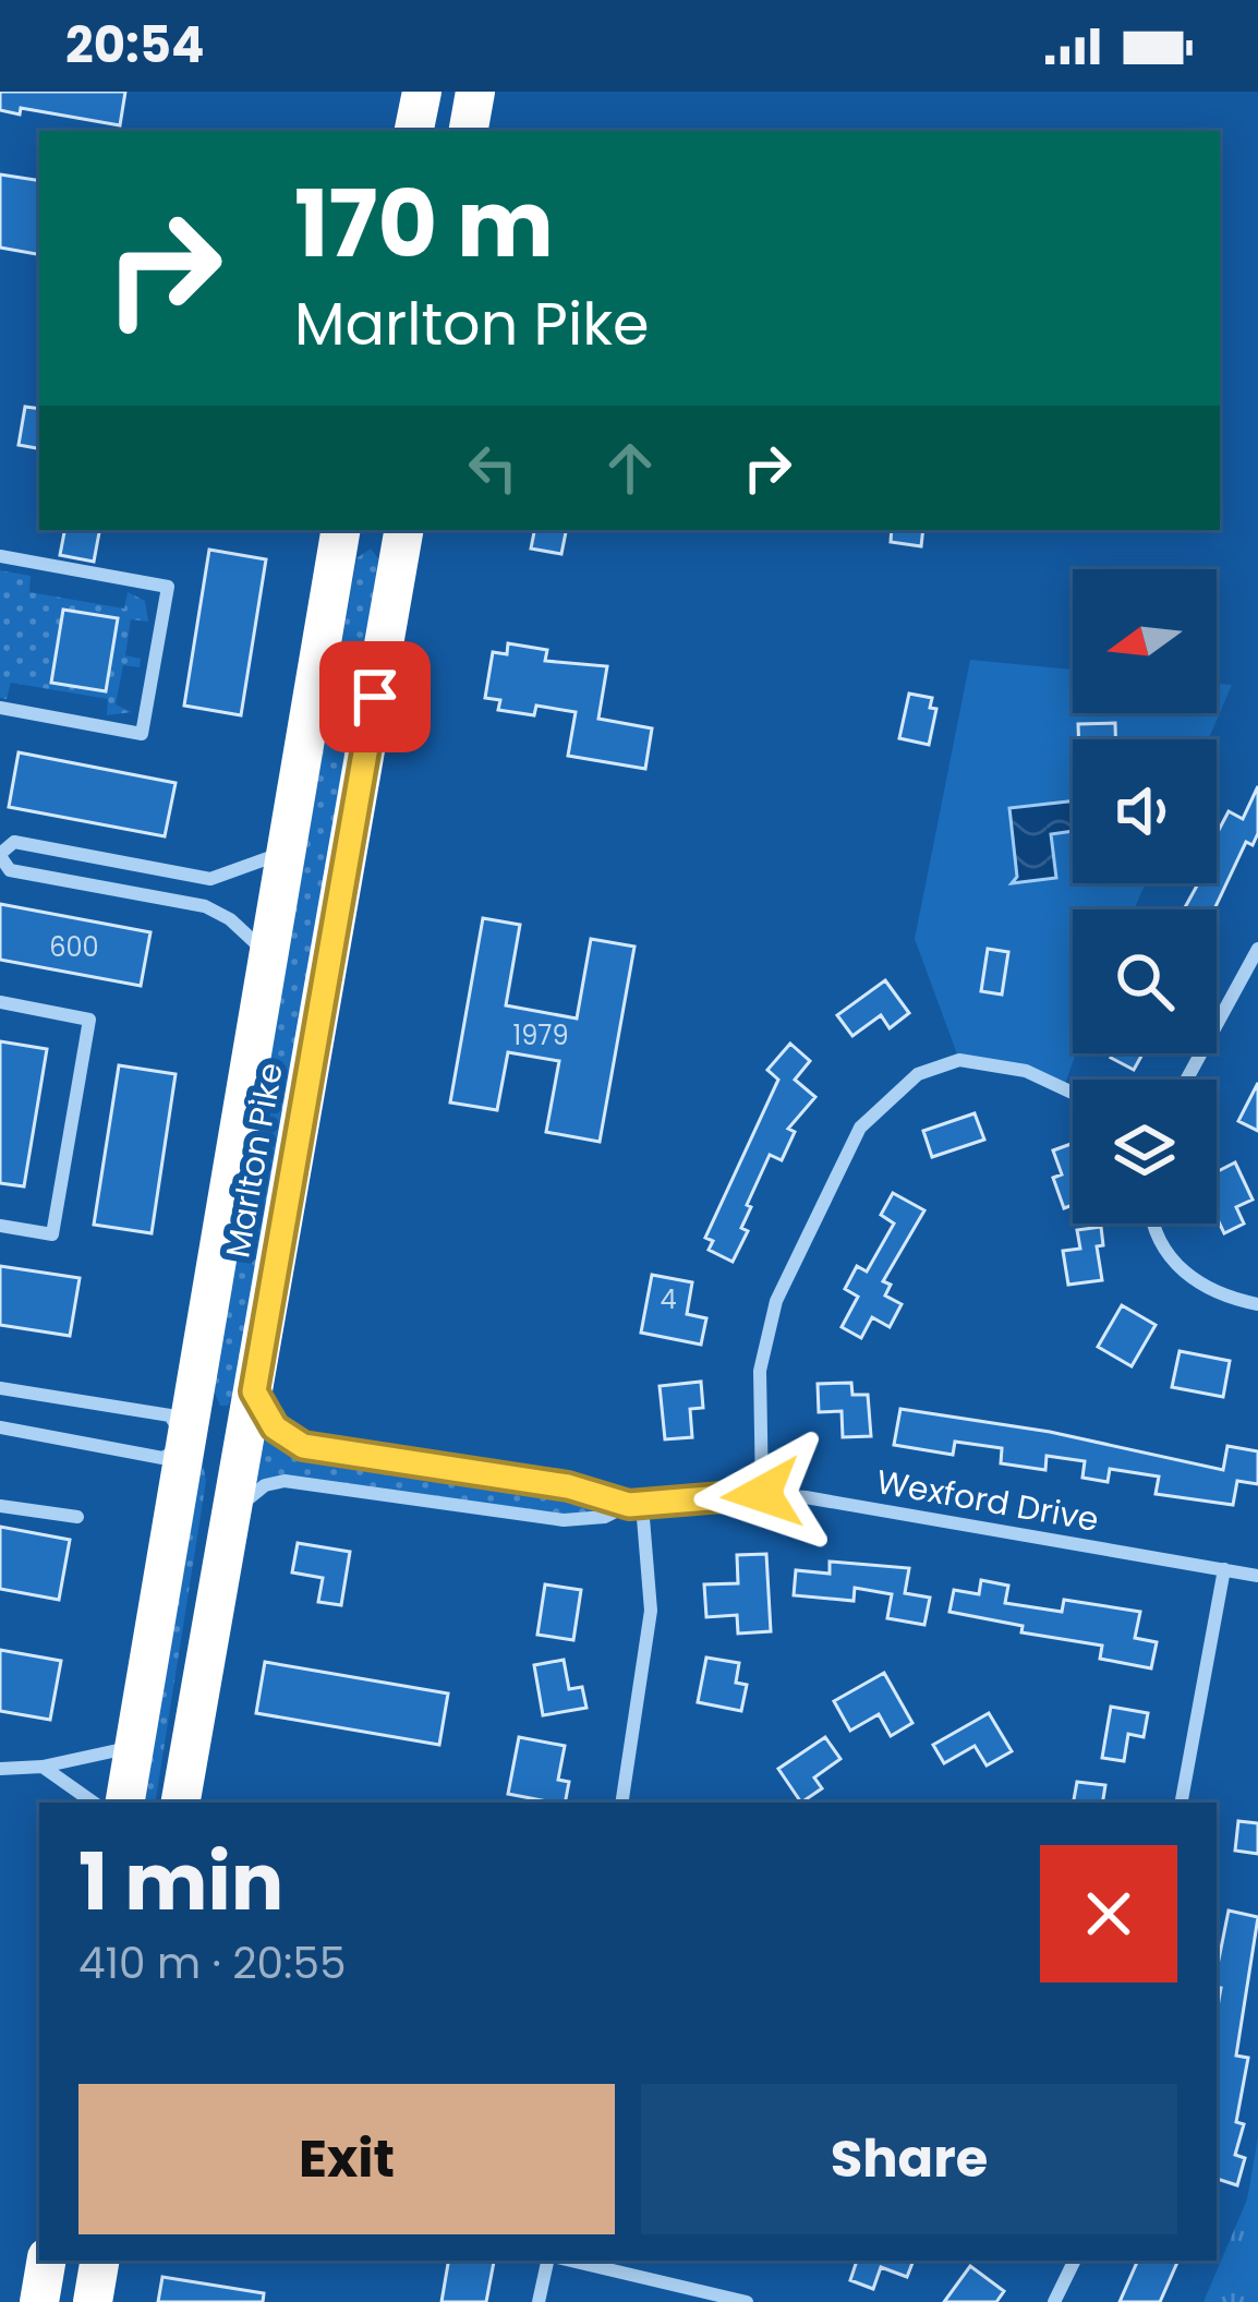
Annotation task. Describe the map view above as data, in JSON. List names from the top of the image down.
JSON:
{
  "streets": {
    "highway": ["Marlton Pike"],
    "street": ["Wexford Drive"]
  },
  "crossings": [
    ["Marlton Pike", "Wexford Drive"]
  ],
  "house_numbers": ["600", "1979", "4"],
  "north": "left",
  "page": {
    "status": "20:54",
    "turn": ["170 m", "Marlton Pike"],
    "heading": ["1 min", "410 m · 20:55"],
    "buttons": ["Exit", "Share"]
  }
}
